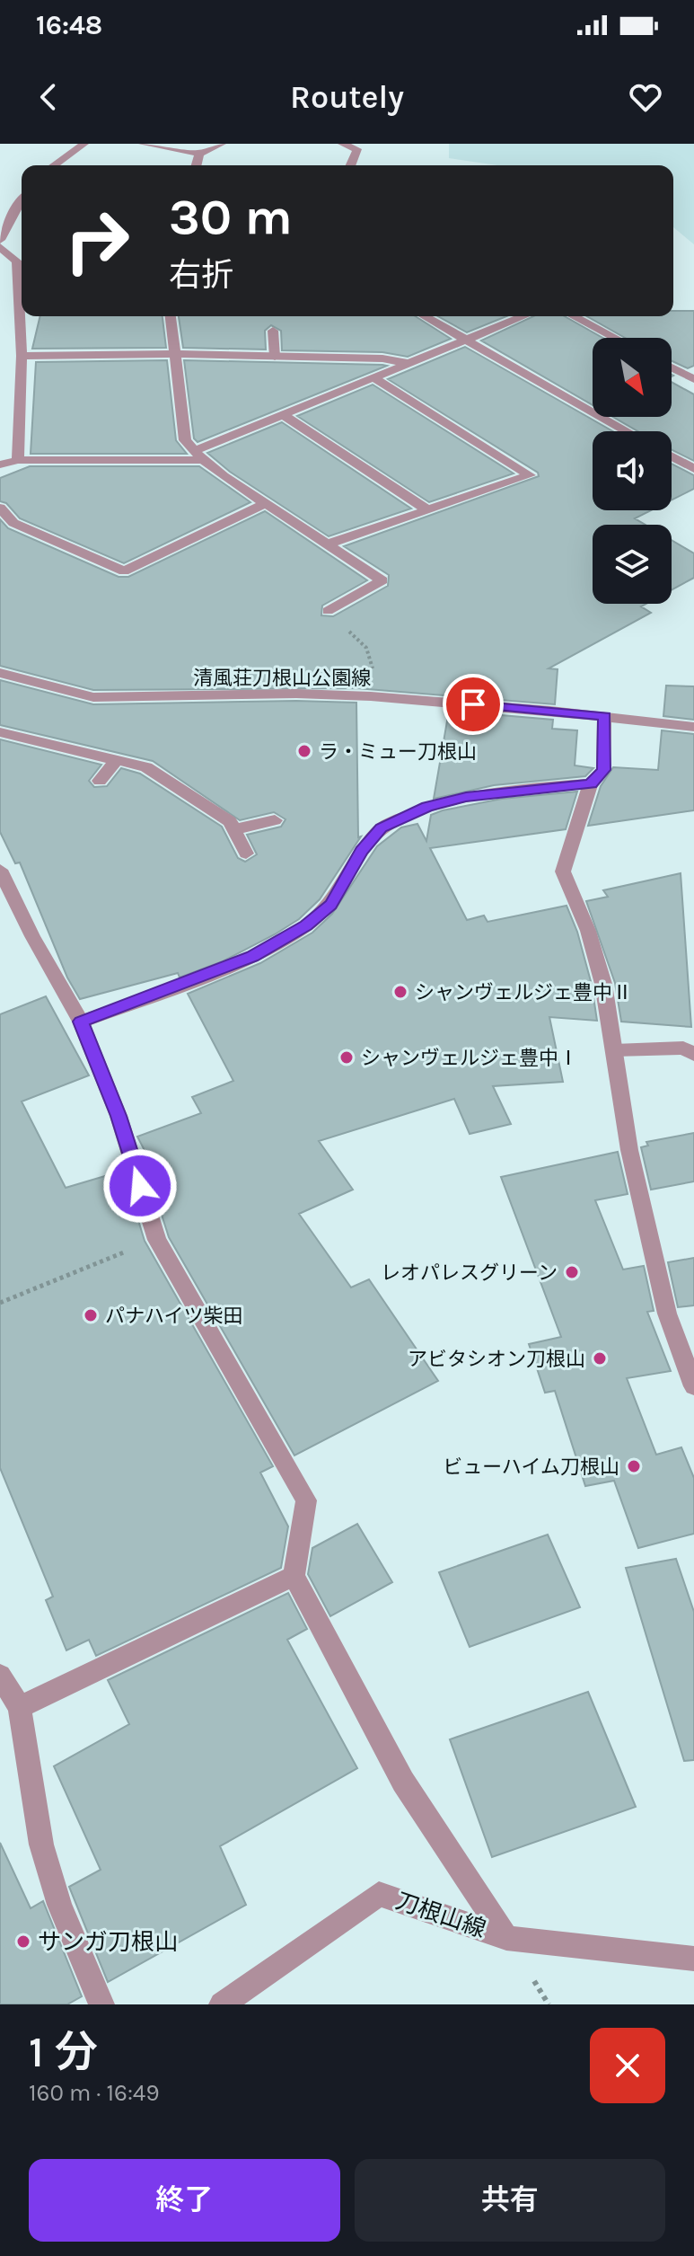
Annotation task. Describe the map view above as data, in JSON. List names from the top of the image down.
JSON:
{
  "streets": {
    "street": ["清風荘刀根山公園線", "刀根山線"]
  },
  "places": [
    "ラ・ミュー刀根山",
    "シャンヴェルジェ豊中Ⅱ",
    "シャンヴェルジェ豊中Ⅰ",
    "レオパレスグリーン",
    "パナハイツ柴田",
    "アビタシオン刀根山",
    "ビューハイム刀根山",
    "サンガ刀根山"
  ],
  "north": "bottom right",
  "page": {
    "status": "16:48",
    "header": "Routely",
    "turn": ["30 m", "右折"],
    "heading": ["1 分", "160 m · 16:49"],
    "buttons": ["終了", "共有"]
  }
}
